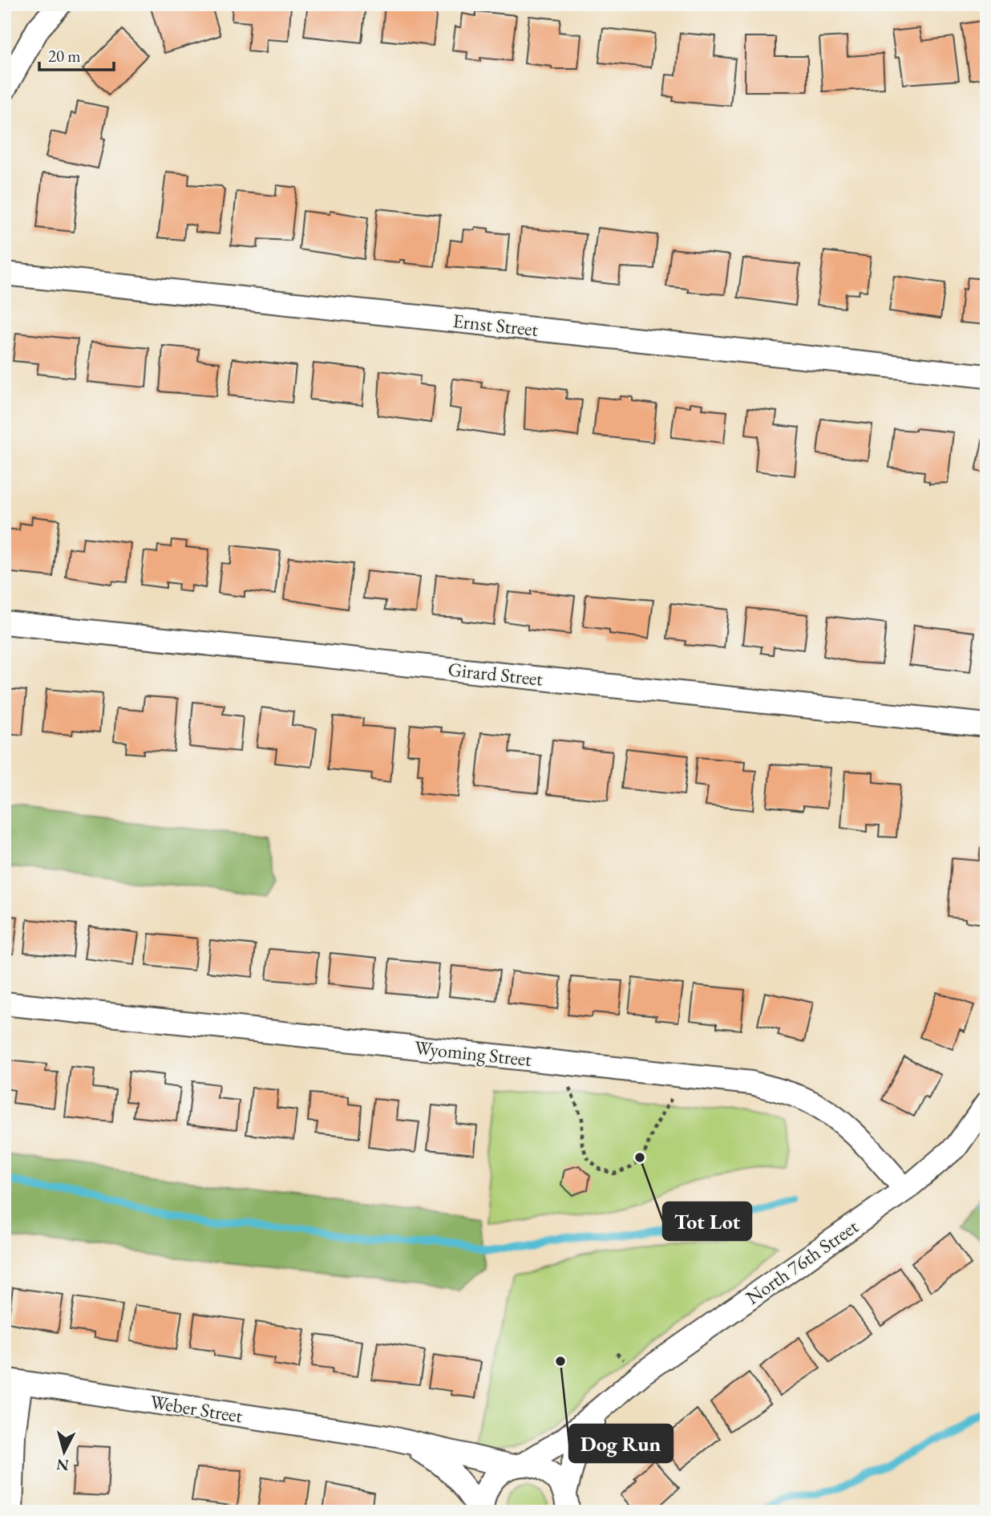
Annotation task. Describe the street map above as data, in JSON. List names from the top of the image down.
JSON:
{
  "streets": {
    "street": [
      "Ernst Street",
      "Girard Street",
      "Wyoming Street",
      "North 76th Street",
      "Weber Street"
    ]
  },
  "crossings": [
    ["Wyoming Street", "North 76th Street"],
    ["North 76th Street", "Weber Street"]
  ],
  "places": ["Tot Lot", "Dog Run"],
  "scale_bar": "20 m",
  "north": "bottom"
}
